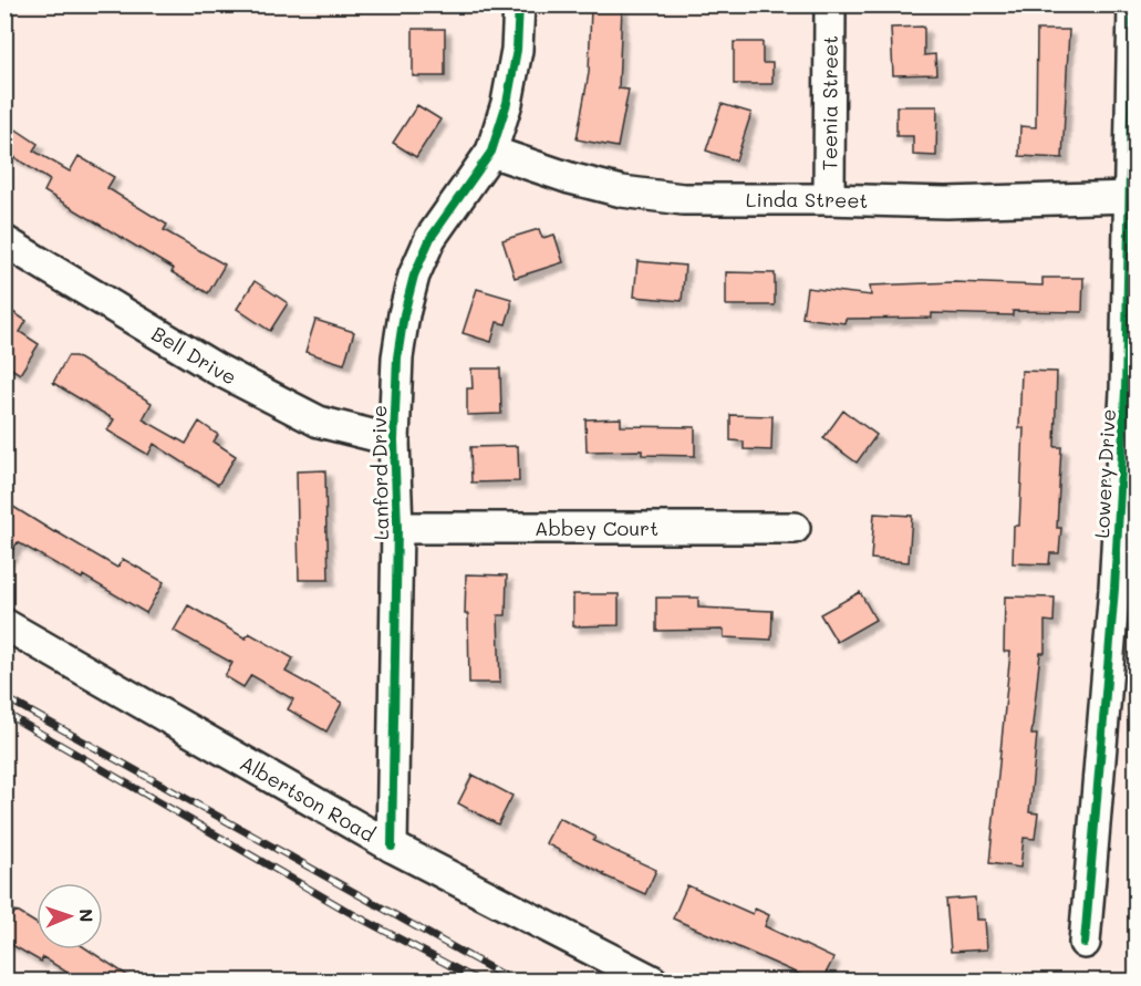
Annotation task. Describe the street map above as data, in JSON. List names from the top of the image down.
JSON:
{
  "streets": {
    "street": [
      "Teenia Street",
      "Linda Street",
      "Bell Drive",
      "Lanford Drive",
      "Lowery Drive",
      "Abbey Court",
      "Albertson Road"
    ]
  },
  "crossings": [
    ["Teenia Street", "Linda Street"],
    ["Linda Street", "Lanford Drive"],
    ["Linda Street", "Lowery Drive"],
    ["Bell Drive", "Lanford Drive"],
    ["Lanford Drive", "Abbey Court"],
    ["Lanford Drive", "Albertson Road"]
  ],
  "north": "right"
}
